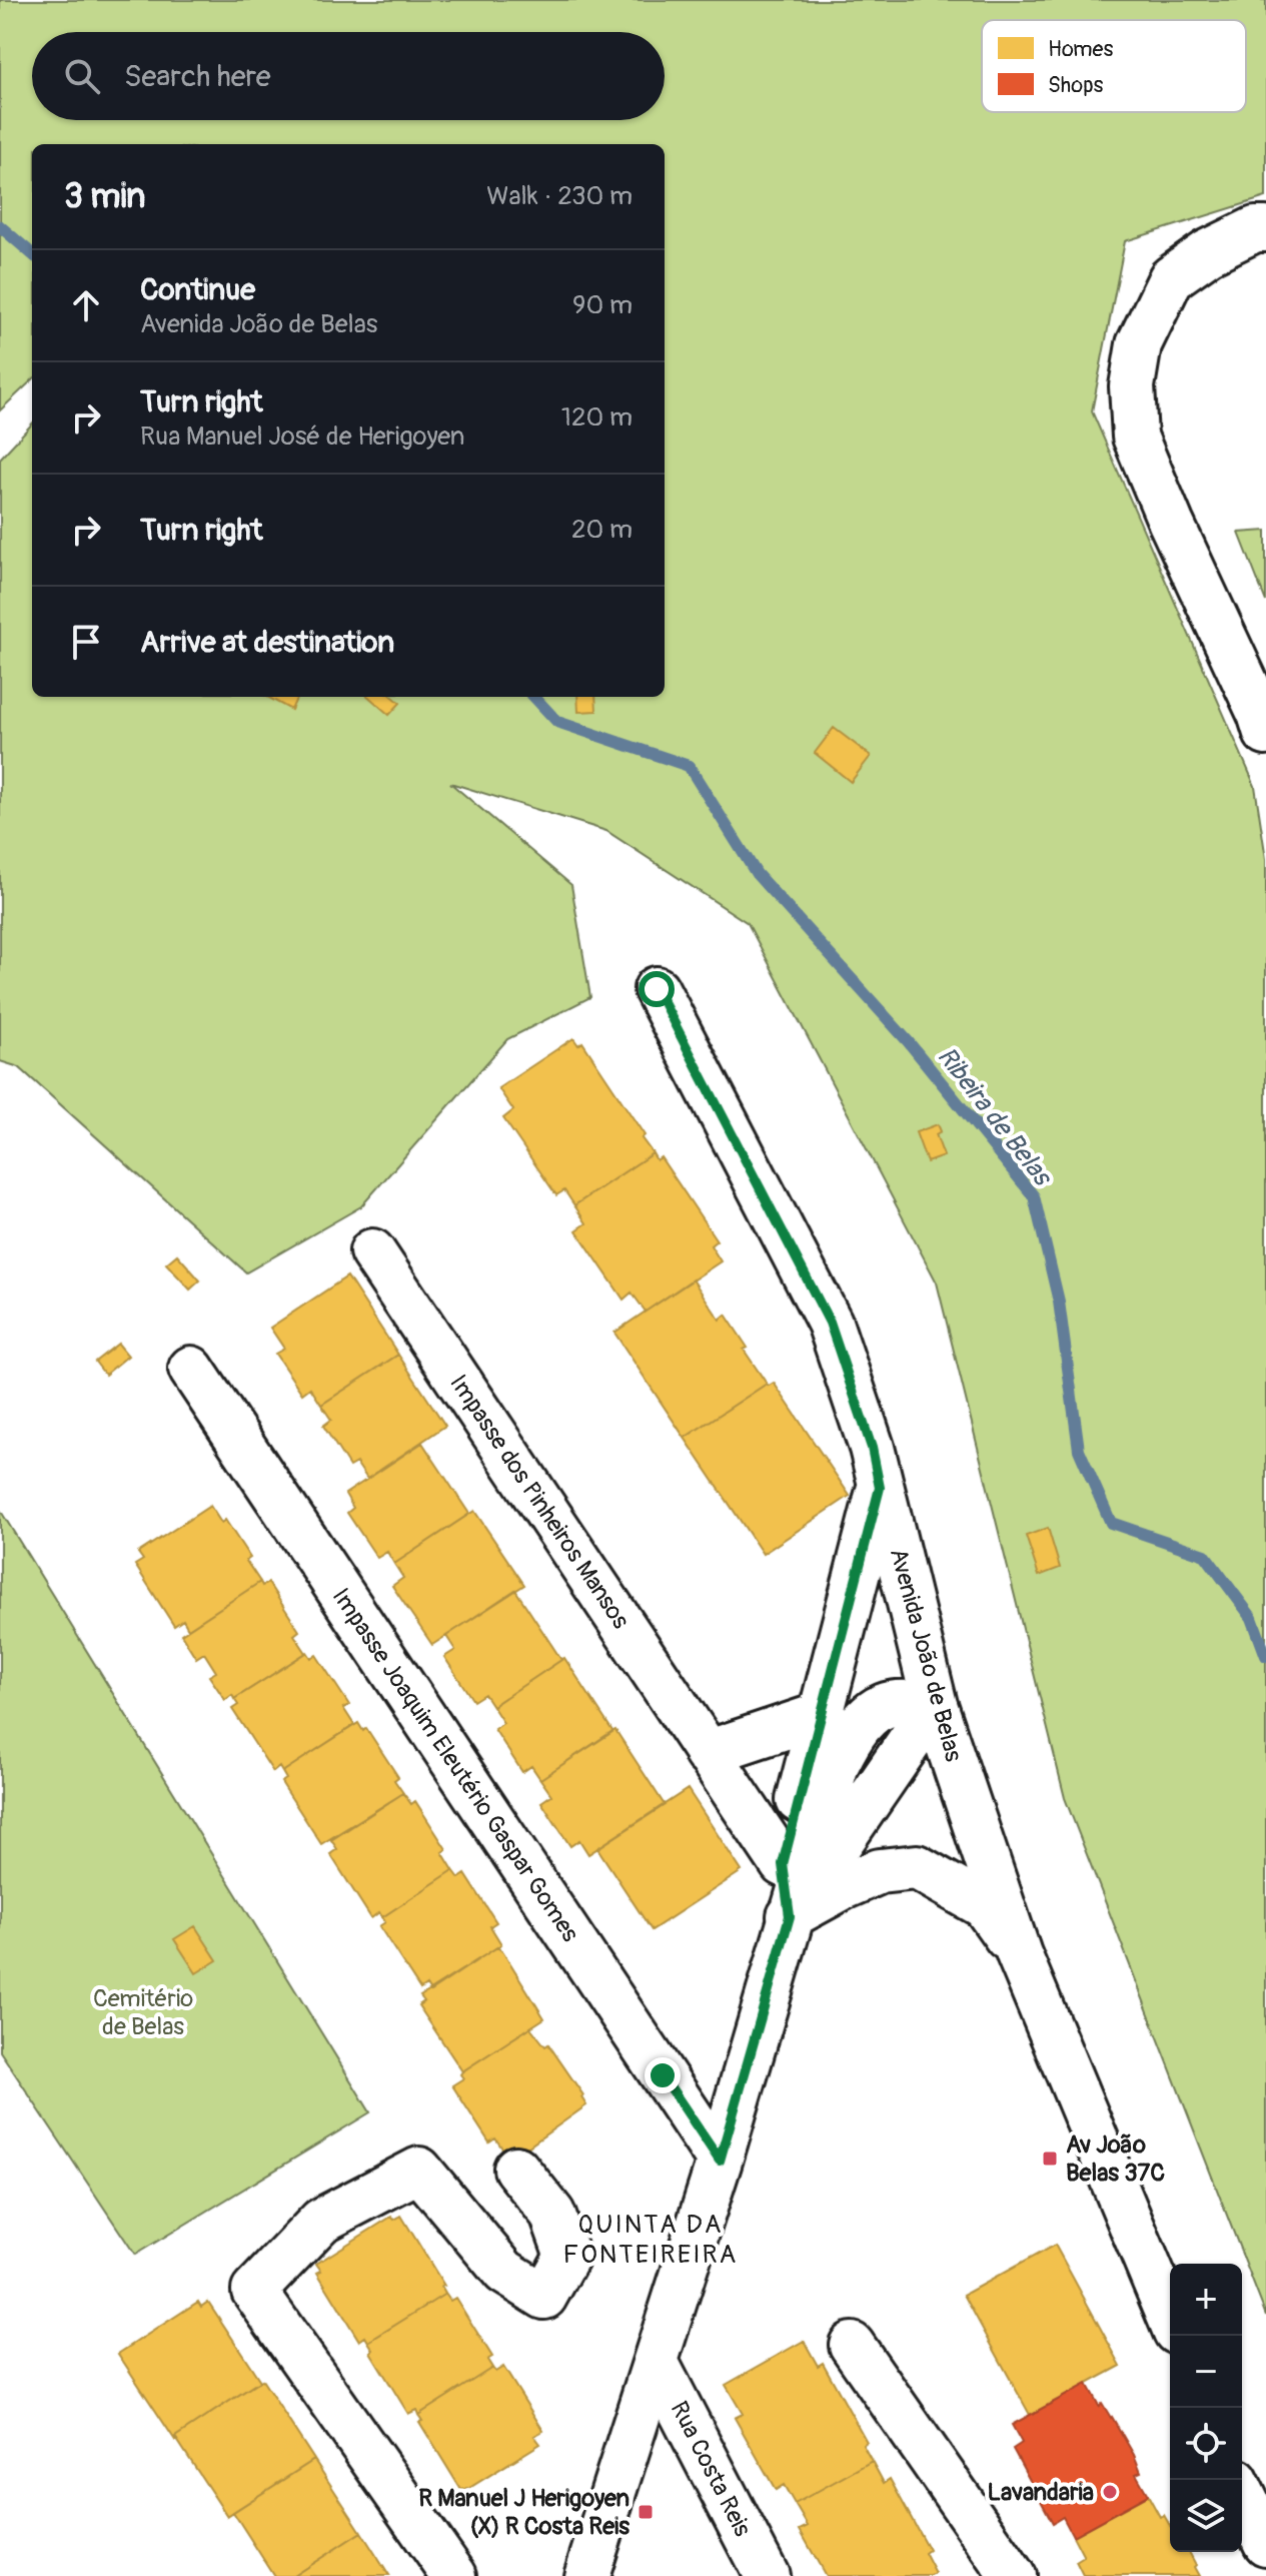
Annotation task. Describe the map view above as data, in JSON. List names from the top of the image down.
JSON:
{
  "streets": {
    "street": [
      "Impasse dos Pinheiros Mansos",
      "Avenida João de Belas",
      "Impasse Joaquim Eleutério Gaspar Gomes",
      "Rua Costa Reis"
    ]
  },
  "districts": ["QUINTA DA FONTEIREIRA"],
  "water": ["Ribeira de Belas"],
  "parks": ["Cemitério de Belas"],
  "places": {
    "transit": ["Av João Belas 37C", "R Manuel J Herigoyen (X) R Costa Reis"],
    "other": ["Lavandaria"]
  },
  "legend": ["Homes", "Shops"],
  "page": {
    "search": "Search here",
    "heading": ["3 min", "Walk · 230 m"],
    "list": [
      ["Continue", "Avenida João de Belas", "90 m"],
      ["Turn right", "Rua Manuel José de Herigoyen", "120 m"],
      ["Turn right", "20 m"],
      "Arrive at destination"
    ],
    "map_buttons": ["+", "−"]
  }
}
